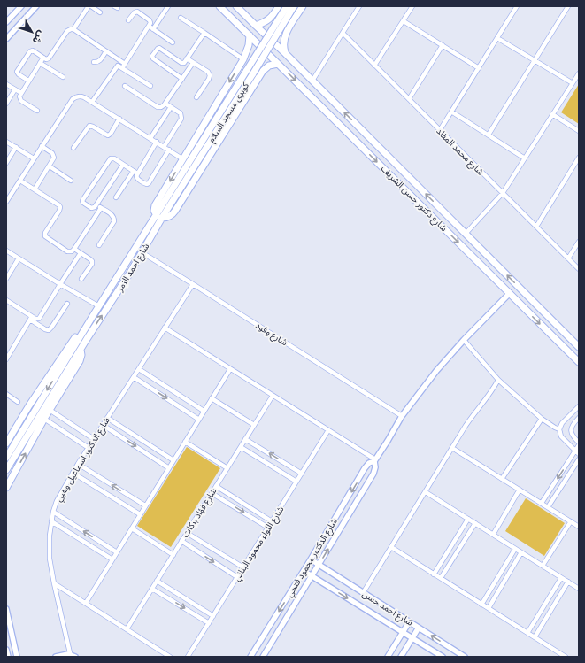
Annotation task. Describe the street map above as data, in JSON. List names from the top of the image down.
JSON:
{
  "streets": {
    "main road": ["كوبرى مسجد السلام", "شارع دكتور حسن الشريف", "شارع احمد الزمر"],
    "street": [
      "شارع محمد المقلد",
      "شارع وقود",
      "شارع الدكتور اسماعيل وهبي",
      "شارع فؤاد بركات",
      "شارع اللواء محمود البناني",
      "شارع الدكتور محمود فتحي",
      "شارع احمد حسن"
    ]
  },
  "crossings": [
    ["كوبرى مسجد السلام", "شارع احمد الزمر"],
    ["شارع دكتور حسن الشريف", "شارع احمد الزمر"],
    ["شارع دكتور حسن الشريف", "شارع الدكتور محمود فتحي"],
    ["شارع احمد الزمر", "شارع وقود"],
    ["شارع وقود", "شارع الدكتور اسماعيل وهبي"],
    ["شارع وقود", "شارع الدكتور محمود فتحي"],
    ["شارع الدكتور محمود فتحي", "شارع احمد حسن"]
  ],
  "north": "bottom right"
}
